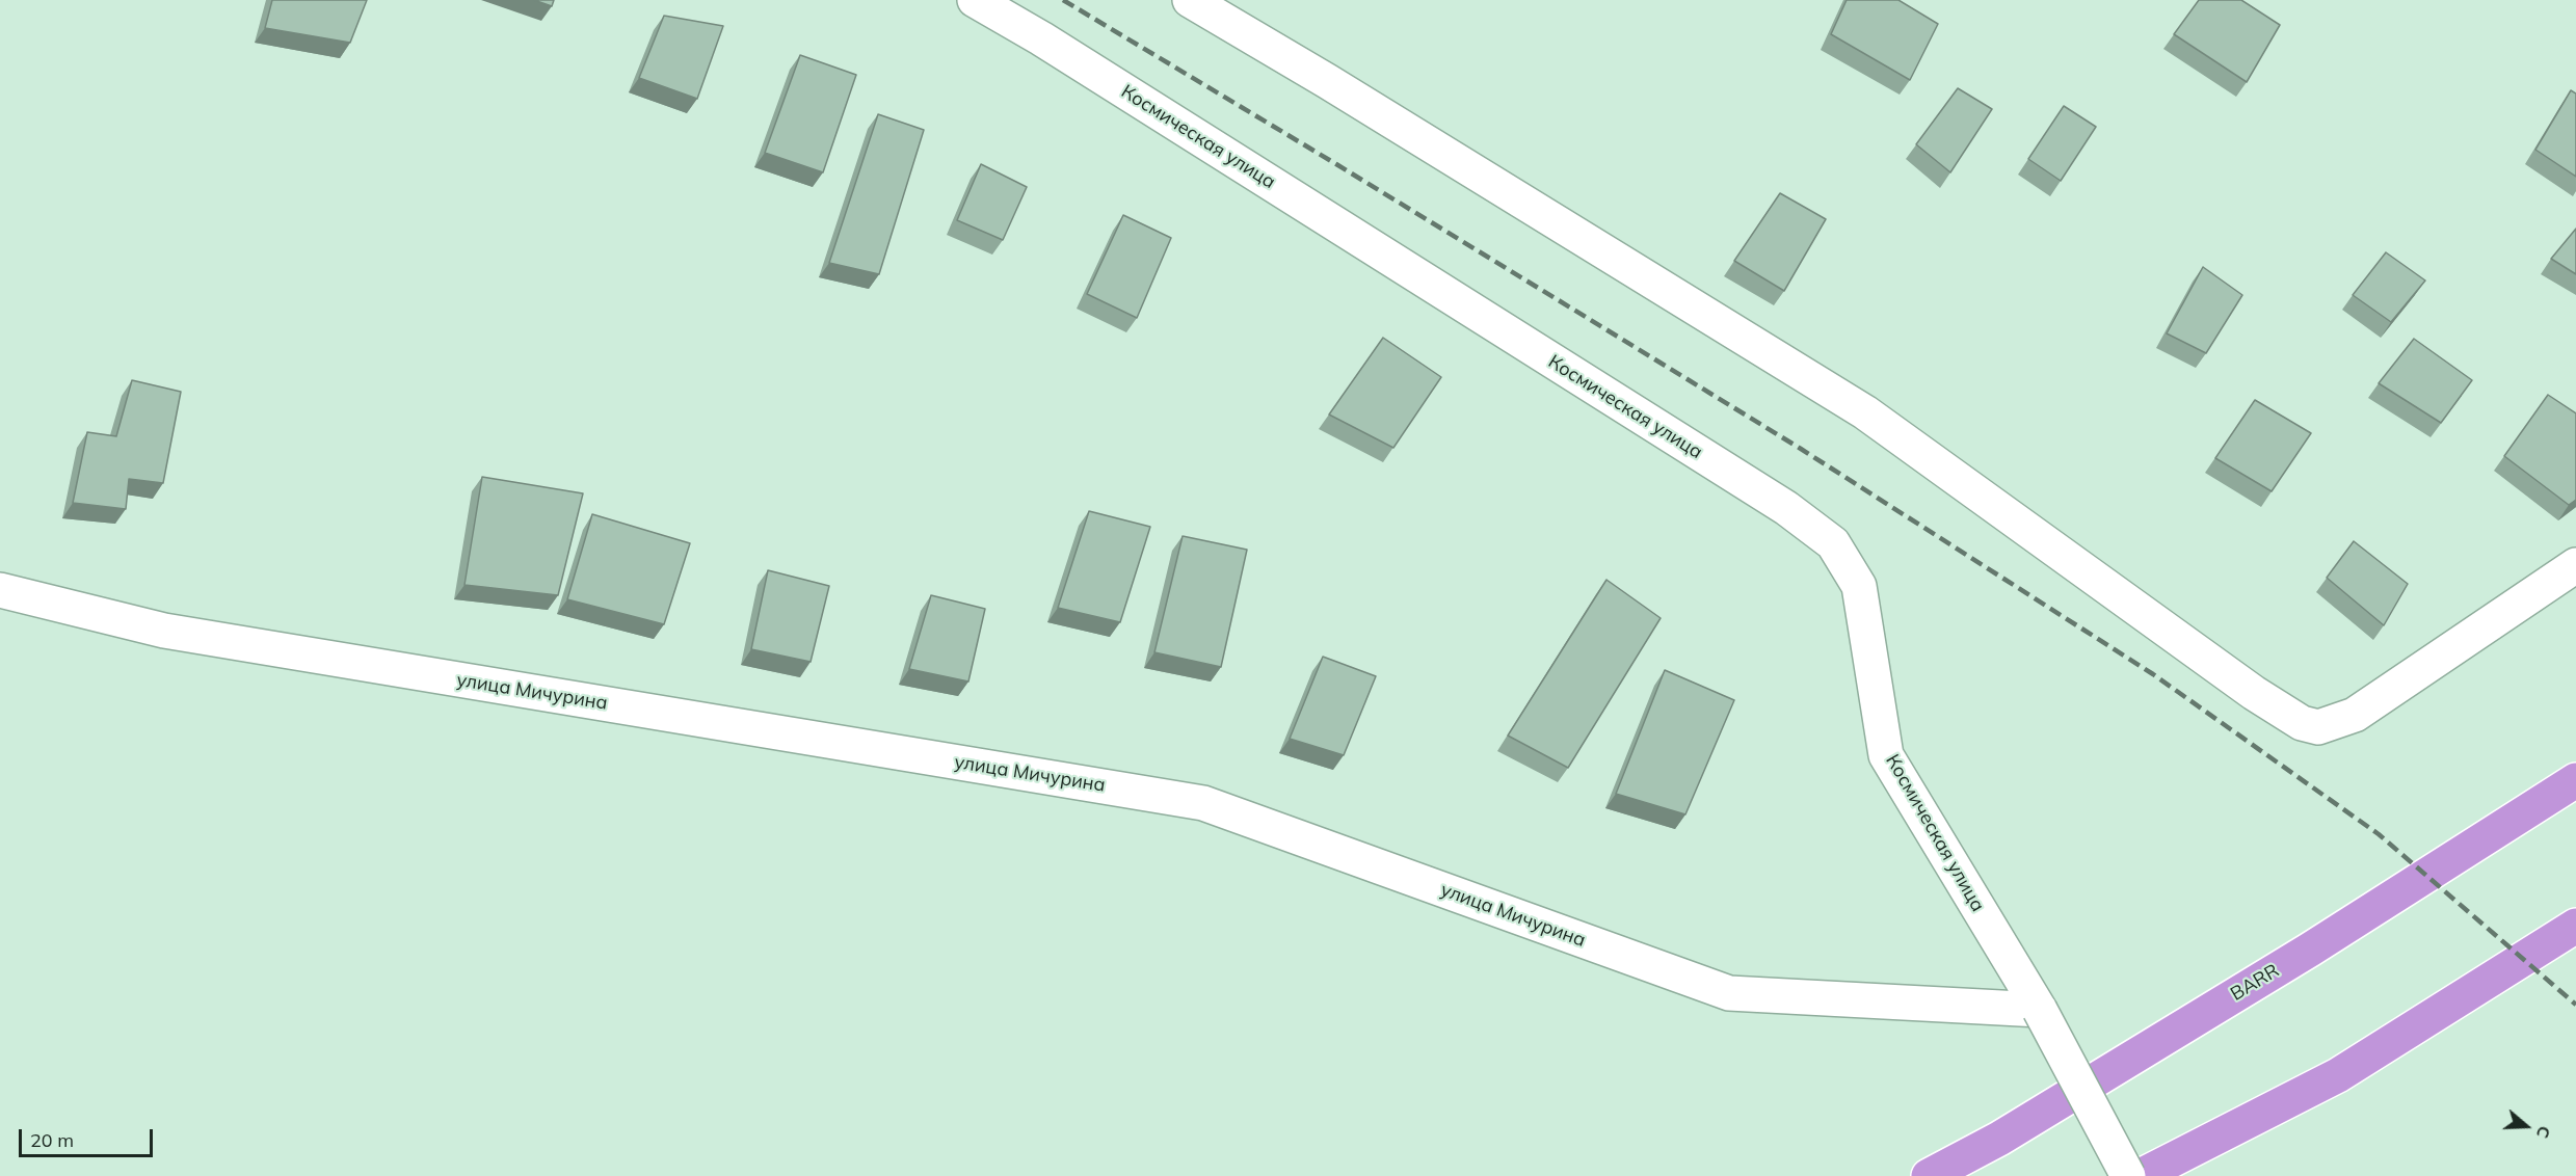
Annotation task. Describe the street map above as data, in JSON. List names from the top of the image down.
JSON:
{
  "streets": {
    "highway": ["BARR"],
    "street": ["Космическая улица", "улица Мичурина"]
  },
  "crossings": [
    ["Космическая улица", "улица Мичурина"]
  ],
  "scale_bar": "20 m",
  "north": "right"
}
